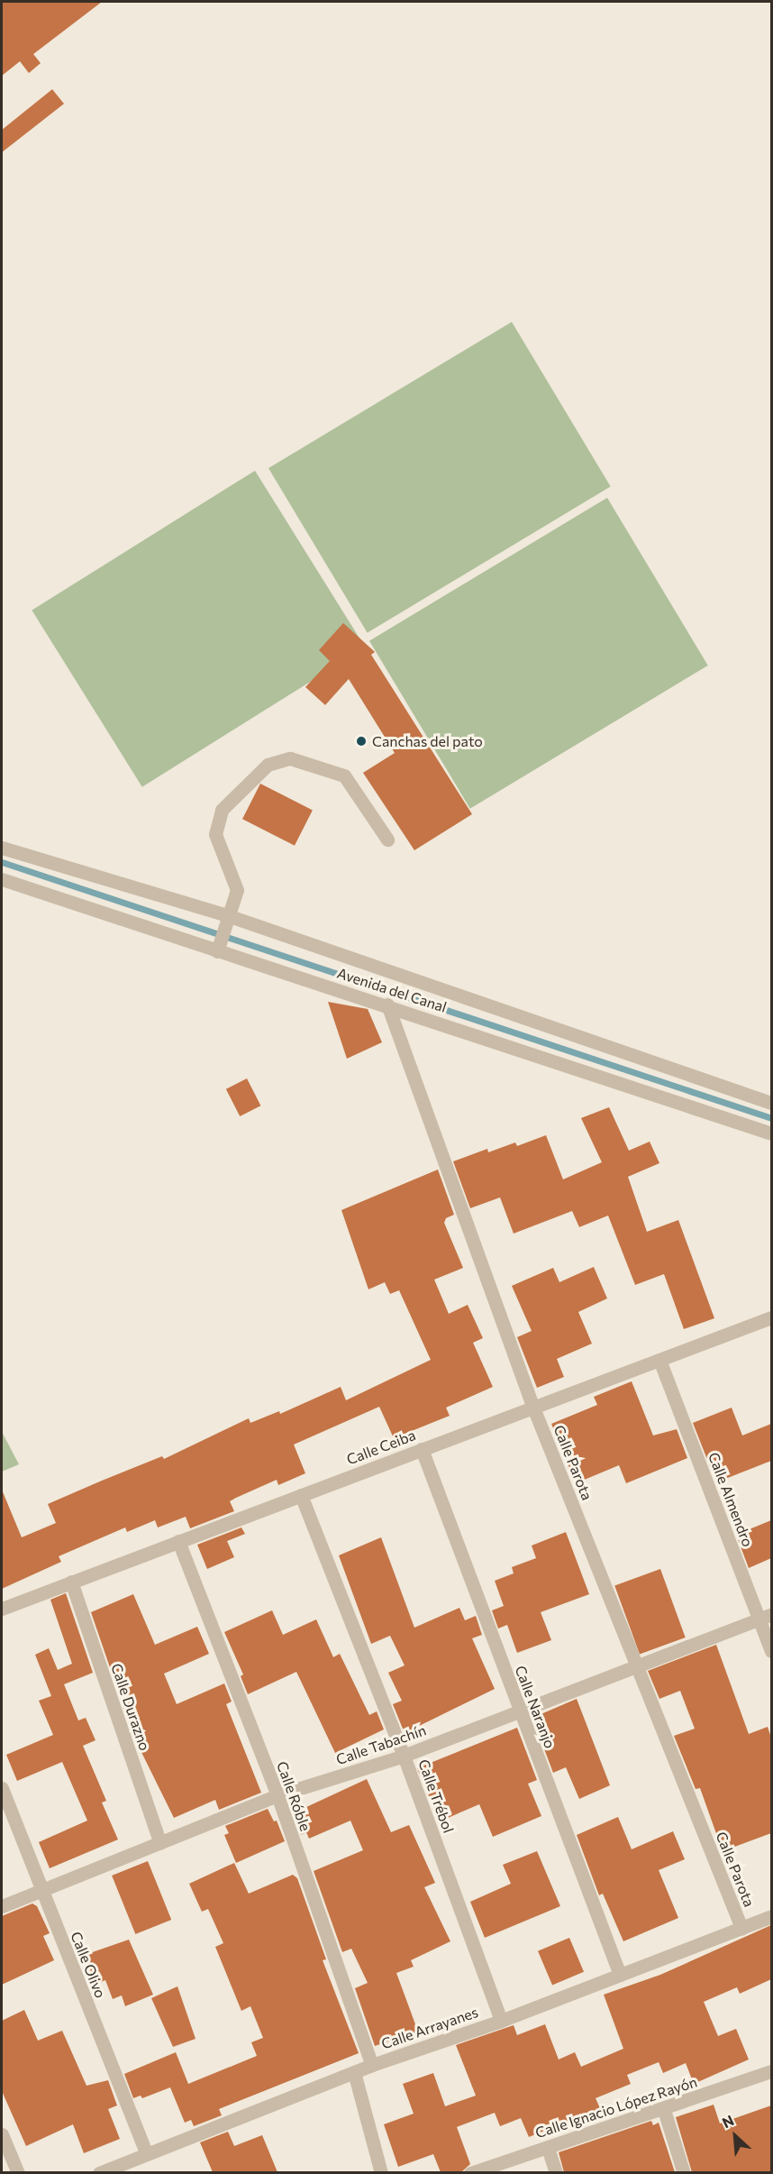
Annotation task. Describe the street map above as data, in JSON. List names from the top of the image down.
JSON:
{
  "streets": {
    "street": [
      "Avenida del Canal",
      "Calle Ceiba",
      "Calle Parota",
      "Calle Almendro",
      "Calle Durazno",
      "Calle Naranjo",
      "Calle Tabachín",
      "Calle Róble",
      "Calle Trébol",
      "Calle Olivo",
      "Calle Arrayanes",
      "Calle Ignacio López Rayón"
    ]
  },
  "crossings": [
    ["Avenida del Canal", "Calle Parota"],
    ["Calle Ceiba", "Calle Parota"],
    ["Calle Ceiba", "Calle Almendro"],
    ["Calle Ceiba", "Calle Durazno"],
    ["Calle Ceiba", "Calle Naranjo"],
    ["Calle Ceiba", "Calle Róble"],
    ["Calle Ceiba", "Calle Trébol"],
    ["Calle Parota", "Calle Tabachín"],
    ["Calle Parota", "Calle Arrayanes"],
    ["Calle Almendro", "Calle Tabachín"],
    ["Calle Durazno", "Calle Tabachín"],
    ["Calle Naranjo", "Calle Tabachín"],
    ["Calle Naranjo", "Calle Arrayanes"],
    ["Calle Tabachín", "Calle Róble"],
    ["Calle Tabachín", "Calle Trébol"],
    ["Calle Tabachín", "Calle Olivo"],
    ["Calle Róble", "Calle Arrayanes"],
    ["Calle Trébol", "Calle Arrayanes"],
    ["Calle Olivo", "Calle Arrayanes"]
  ],
  "places": ["Canchas del pato"],
  "north": "top left"
}
